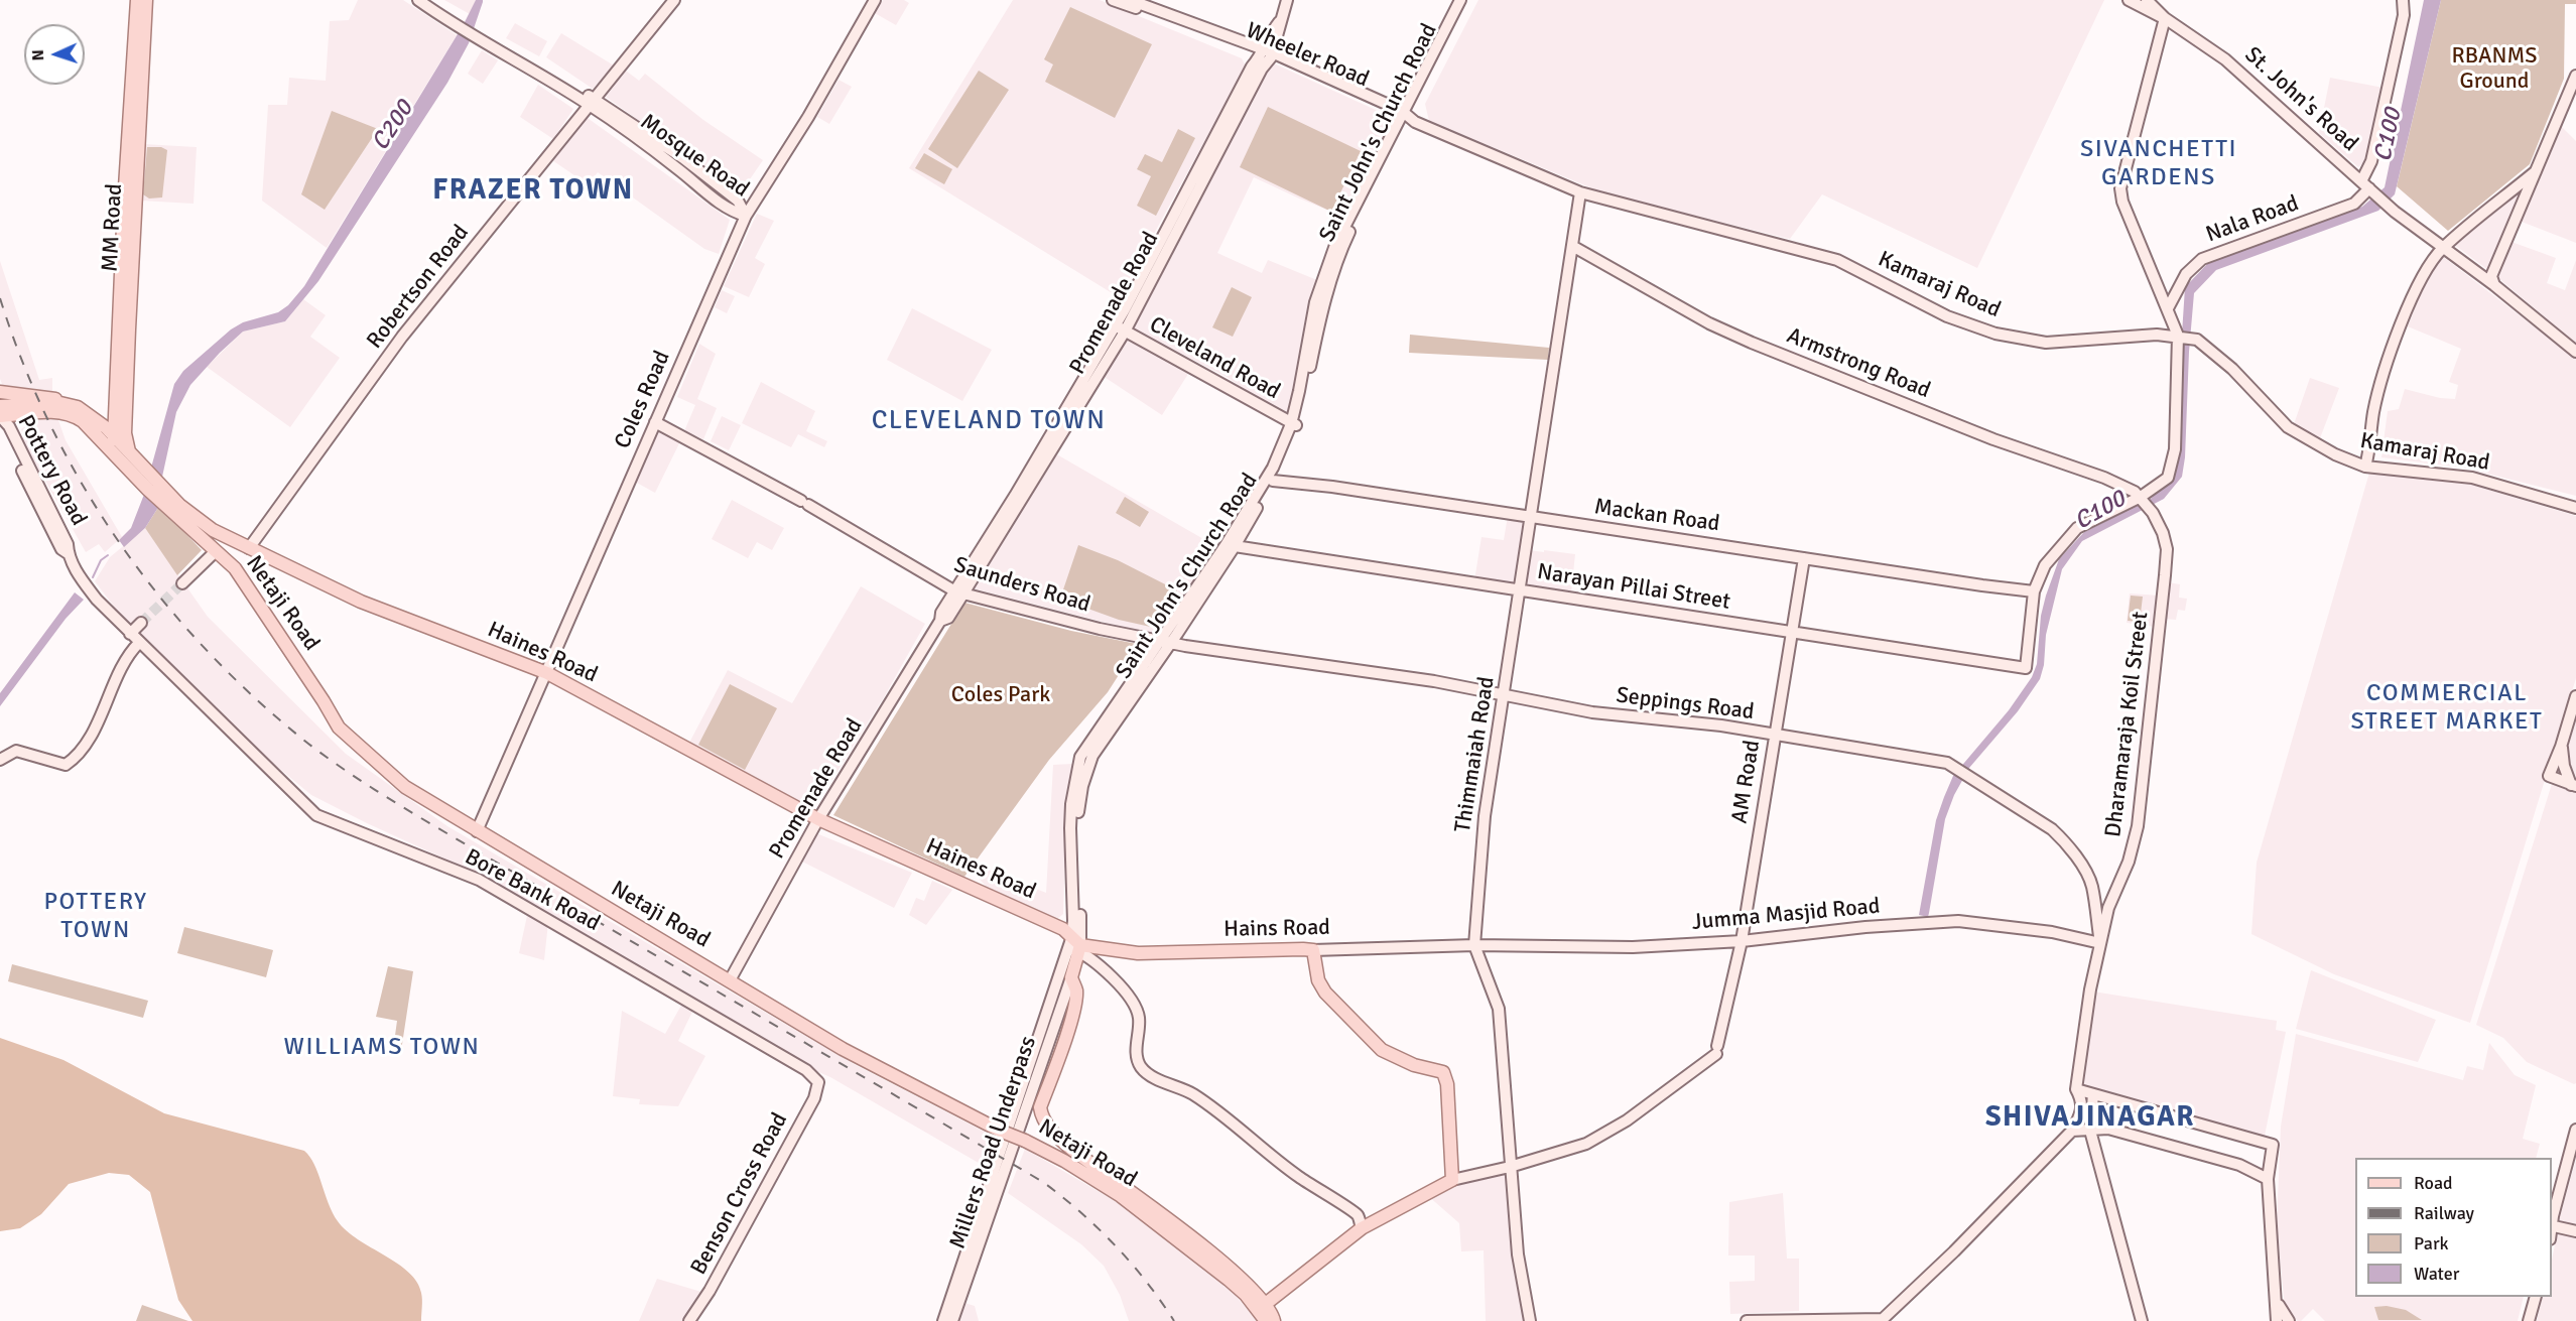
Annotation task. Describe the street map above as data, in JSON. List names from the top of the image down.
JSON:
{
  "streets": {
    "main road": [
      "MM Road",
      "Netaji Road",
      "Haines Road",
      "Hains Road"
    ],
    "street": [
      "Wheeler Road",
      "St. John's Road",
      "Saint John's Church Road",
      "Mosque Road",
      "Nala Road",
      "Kamaraj Road",
      "Robertson Road",
      "Promenade Road",
      "Cleveland Road",
      "Armstrong Road",
      "Coles Road",
      "Pottery Road",
      "Mackan Road",
      "Saunders Road",
      "Narayan Pillai Street",
      "Seppings Road",
      "Dharamaraja Koil Street",
      "Thimmaiah Road",
      "AM Road",
      "Bore Bank Road",
      "Jumma Masjid Road",
      "Millers Road Underpass",
      "Benson Cross Road"
    ]
  },
  "crossings": [
    ["Wheeler Road", "Saint John's Church Road"],
    ["Wheeler Road", "Kamaraj Road"],
    ["Wheeler Road", "Promenade Road"],
    ["St. John's Road", "Nala Road"],
    ["Saint John's Church Road", "Kamaraj Road"],
    ["Saint John's Church Road", "Cleveland Road"],
    ["Saint John's Church Road", "Mackan Road"],
    ["Saint John's Church Road", "Saunders Road"],
    ["Saint John's Church Road", "Narayan Pillai Street"],
    ["Saint John's Church Road", "Haines Road"],
    ["Saint John's Church Road", "Seppings Road"],
    ["Saint John's Church Road", "Hains Road"],
    ["Saint John's Church Road", "Millers Road Underpass"],
    ["Mosque Road", "Robertson Road"],
    ["Mosque Road", "Coles Road"],
    ["MM Road", "Netaji Road"],
    ["MM Road", "Haines Road"],
    ["Kamaraj Road", "Thimmaiah Road"],
    ["Robertson Road", "Haines Road"],
    ["Promenade Road", "Cleveland Road"],
    ["Promenade Road", "Saunders Road"],
    ["Promenade Road", "Netaji Road"],
    ["Promenade Road", "Haines Road"],
    ["Armstrong Road", "Dharamaraja Koil Street"],
    ["Armstrong Road", "Thimmaiah Road"],
    ["Coles Road", "Saunders Road"],
    ["Coles Road", "Netaji Road"],
    ["Coles Road", "Haines Road"],
    ["Pottery Road", "Bore Bank Road"],
    ["Mackan Road", "Narayan Pillai Street"],
    ["Mackan Road", "Thimmaiah Road"],
    ["Mackan Road", "AM Road"],
    ["Saunders Road", "Seppings Road"],
    ["Narayan Pillai Street", "Thimmaiah Road"],
    ["Narayan Pillai Street", "AM Road"],
    ["Netaji Road", "Haines Road"],
    ["Netaji Road", "Millers Road Underpass"],
    ["Haines Road", "Hains Road"],
    ["Seppings Road", "Dharamaraja Koil Street"],
    ["Seppings Road", "Thimmaiah Road"],
    ["Seppings Road", "AM Road"],
    ["Seppings Road", "Jumma Masjid Road"],
    ["Dharamaraja Koil Street", "Jumma Masjid Road"],
    ["Thimmaiah Road", "AM Road"],
    ["Thimmaiah Road", "Jumma Masjid Road"],
    ["Thimmaiah Road", "Hains Road"],
    ["AM Road", "Jumma Masjid Road"],
    ["Bore Bank Road", "Benson Cross Road"],
    ["Jumma Masjid Road", "Hains Road"]
  ],
  "districts": [
    "SIVANCHETTI GARDENS",
    "FRAZER TOWN",
    "CLEVELAND TOWN",
    "COMMERCIAL STREET MARKET",
    "POTTERY TOWN",
    "WILLIAMS TOWN",
    "SHIVAJINAGAR"
  ],
  "water": ["C200", "C100"],
  "parks": ["RBANMS Ground", "Coles Park"],
  "legend": [
    "Road",
    "Railway",
    "Park",
    "Water"
  ],
  "north": "left"
}
